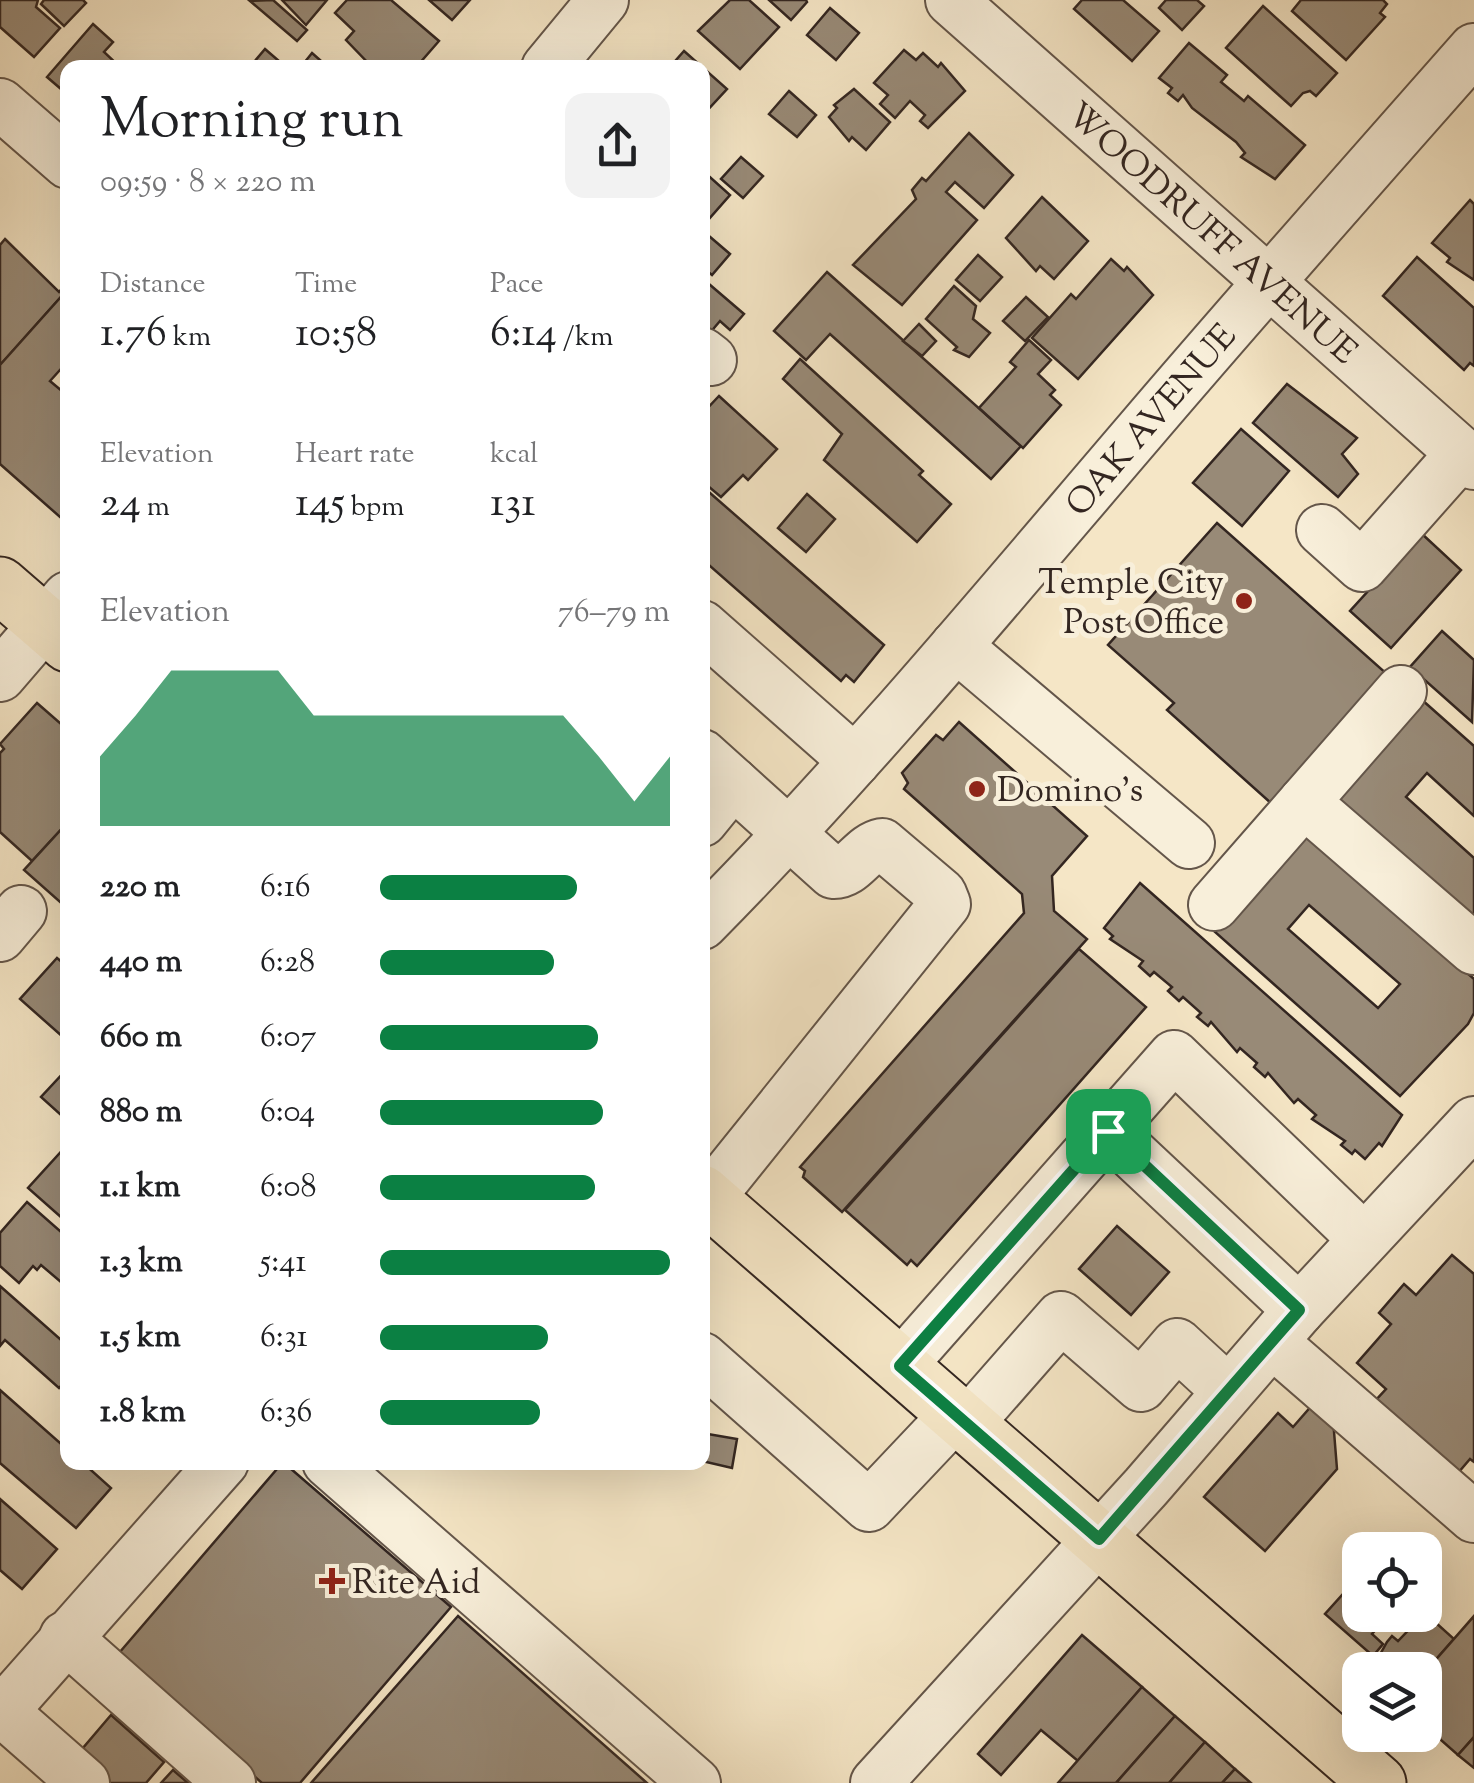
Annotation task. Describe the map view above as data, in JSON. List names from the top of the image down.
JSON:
{
  "streets": {
    "street": ["WOODRUFF AVENUE", "OAK AVENUE"]
  },
  "crossings": [
    ["WOODRUFF AVENUE", "OAK AVENUE"]
  ],
  "places": {
    "other": ["Temple City Post Office", "Domino's"],
    "health": ["Rite Aid"]
  },
  "page": {
    "heading": ["Morning run", "09:59 · 8 × 220 m"],
    "stats": [
      ["Distance", "1.76 km"],
      ["Time", "10:58"],
      ["Pace", "6:14 /km"],
      ["Elevation", "24 m"],
      ["Heart rate", "145 bpm"],
      ["kcal", "131"]
    ],
    "chart": ["Elevation", "76–79 m"],
    "list": [
      {
        "name": "220 m",
        "note": "6:16"
      },
      {
        "name": "440 m",
        "note": "6:28"
      },
      {
        "name": "660 m",
        "note": "6:07"
      },
      {
        "name": "880 m",
        "note": "6:04"
      },
      {
        "name": "1.1 km",
        "note": "6:08"
      },
      {
        "name": "1.3 km",
        "note": "5:41"
      },
      {
        "name": "1.5 km",
        "note": "6:31"
      },
      {
        "name": "1.8 km",
        "note": "6:36"
      }
    ]
  }
}
